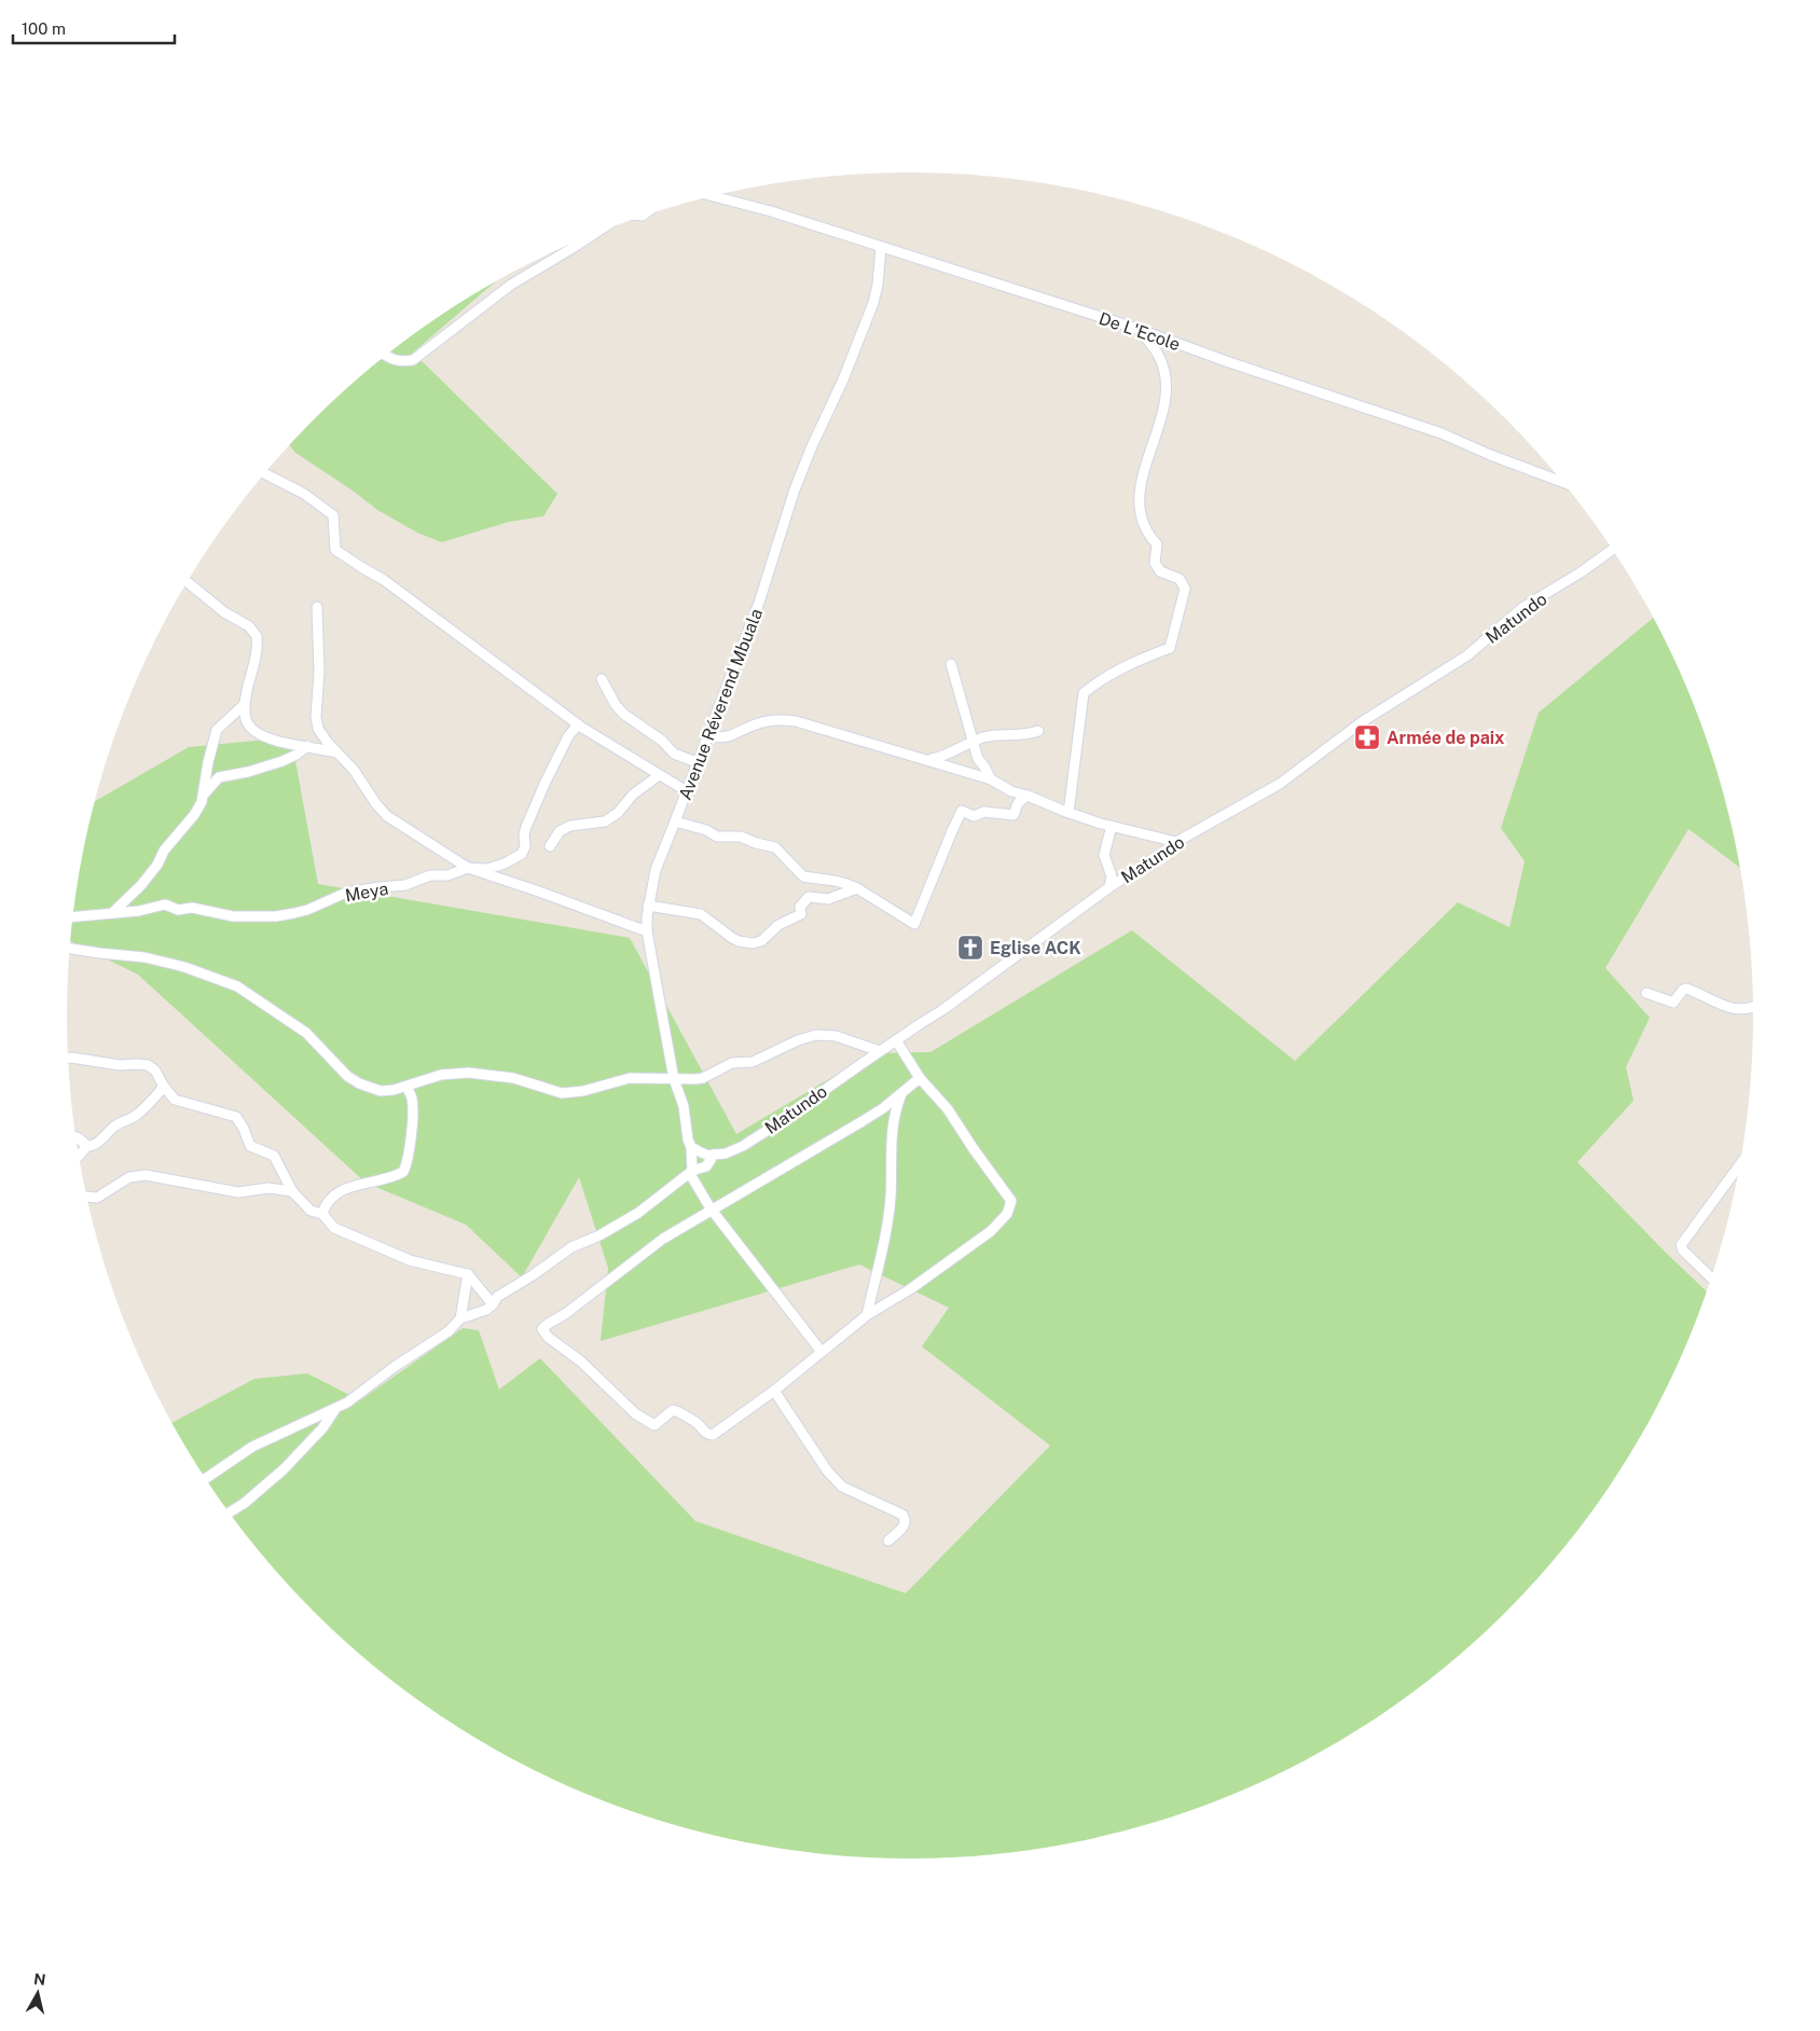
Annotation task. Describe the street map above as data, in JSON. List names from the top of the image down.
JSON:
{
  "streets": {
    "street": [
      "De L'Ecole",
      "Matundo",
      "Avenue Réverend Mbuala",
      "Meya"
    ]
  },
  "crossings": [
    ["De L'Ecole", "Avenue Réverend Mbuala"],
    ["Matundo", "Avenue Réverend Mbuala"]
  ],
  "places": {
    "pharmacy": ["Armée de paix"],
    "church": ["Eglise ACK"]
  },
  "scale_bar": "100 m",
  "north": "top"
}
